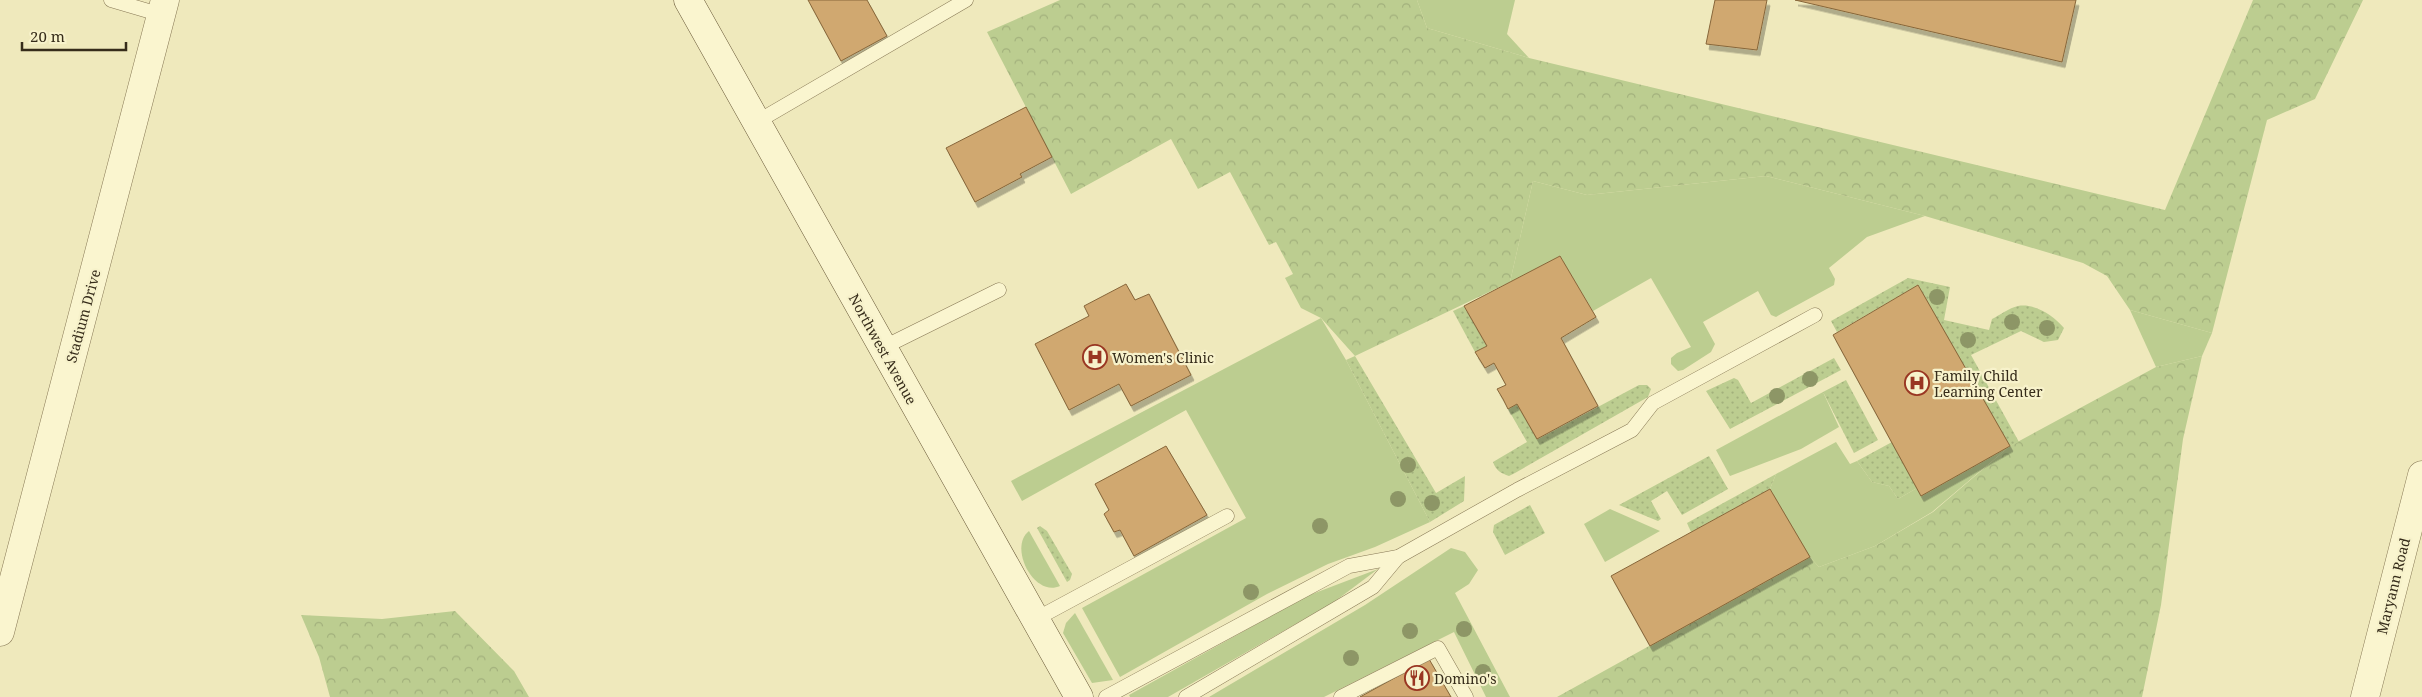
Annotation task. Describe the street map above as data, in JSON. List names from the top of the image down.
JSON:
{
  "streets": {
    "street": ["Stadium Drive", "Northwest Avenue", "Maryann Road"]
  },
  "places": {
    "hospital": ["Women's Clinic", "Family Child Learning Center"],
    "restaurant": ["Domino's"]
  },
  "scale_bar": "20 m"
}
